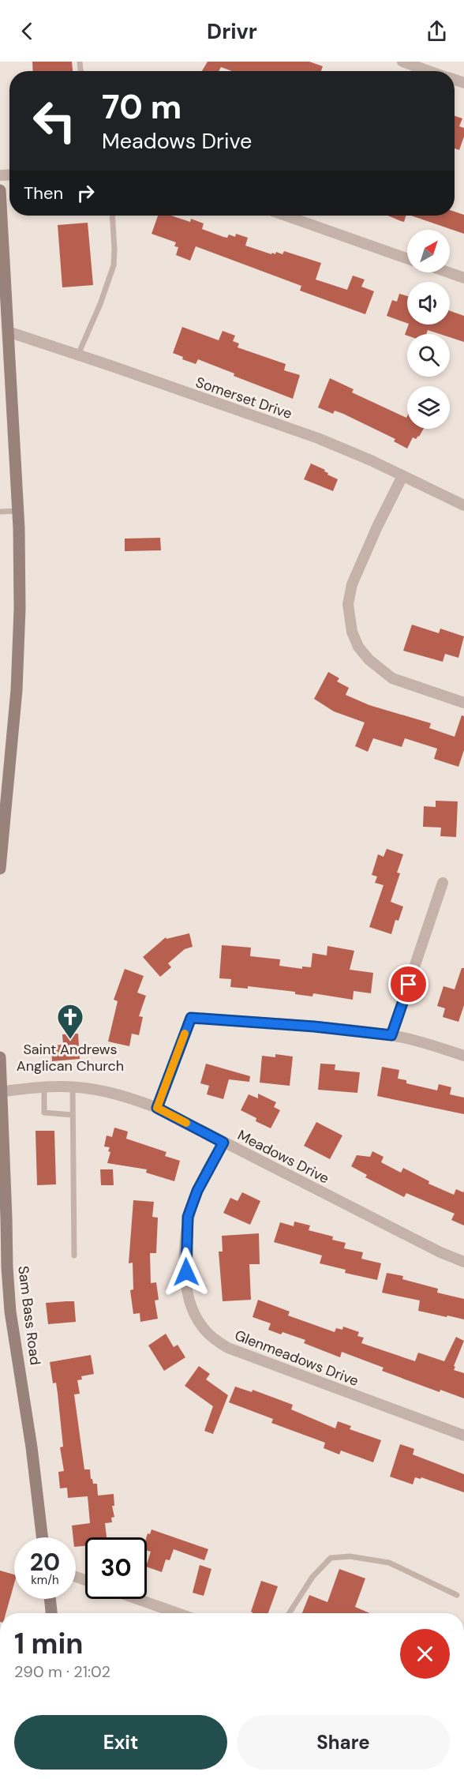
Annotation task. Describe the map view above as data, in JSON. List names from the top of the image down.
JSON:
{
  "streets": {
    "main road": ["Sam Bass Road"],
    "street": ["Somerset Drive", "Meadows Drive", "Glenmeadows Drive"]
  },
  "crossings": [
    ["Meadows Drive", "Sam Bass Road"],
    ["Meadows Drive", "Glenmeadows Drive"]
  ],
  "places": {
    "church": ["Saint Andrews Anglican Church"]
  },
  "north": "top right",
  "page": {
    "header": "Drivr",
    "turn": ["70 m", "Meadows Drive"],
    "then": "Then",
    "speed": "20 km/h",
    "limit": "30",
    "heading": ["1 min", "290 m · 21:02"],
    "buttons": ["Exit", "Share"]
  }
}
